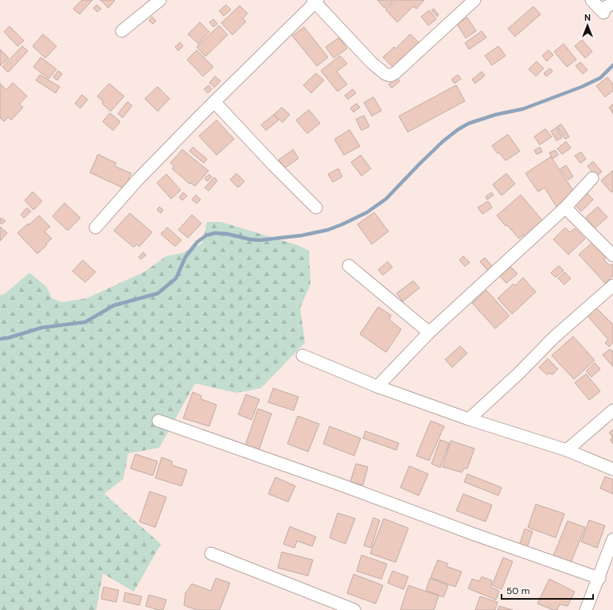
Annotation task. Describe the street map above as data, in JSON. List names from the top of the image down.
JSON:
{
  "scale_bar": "50 m",
  "north": "top"
}
